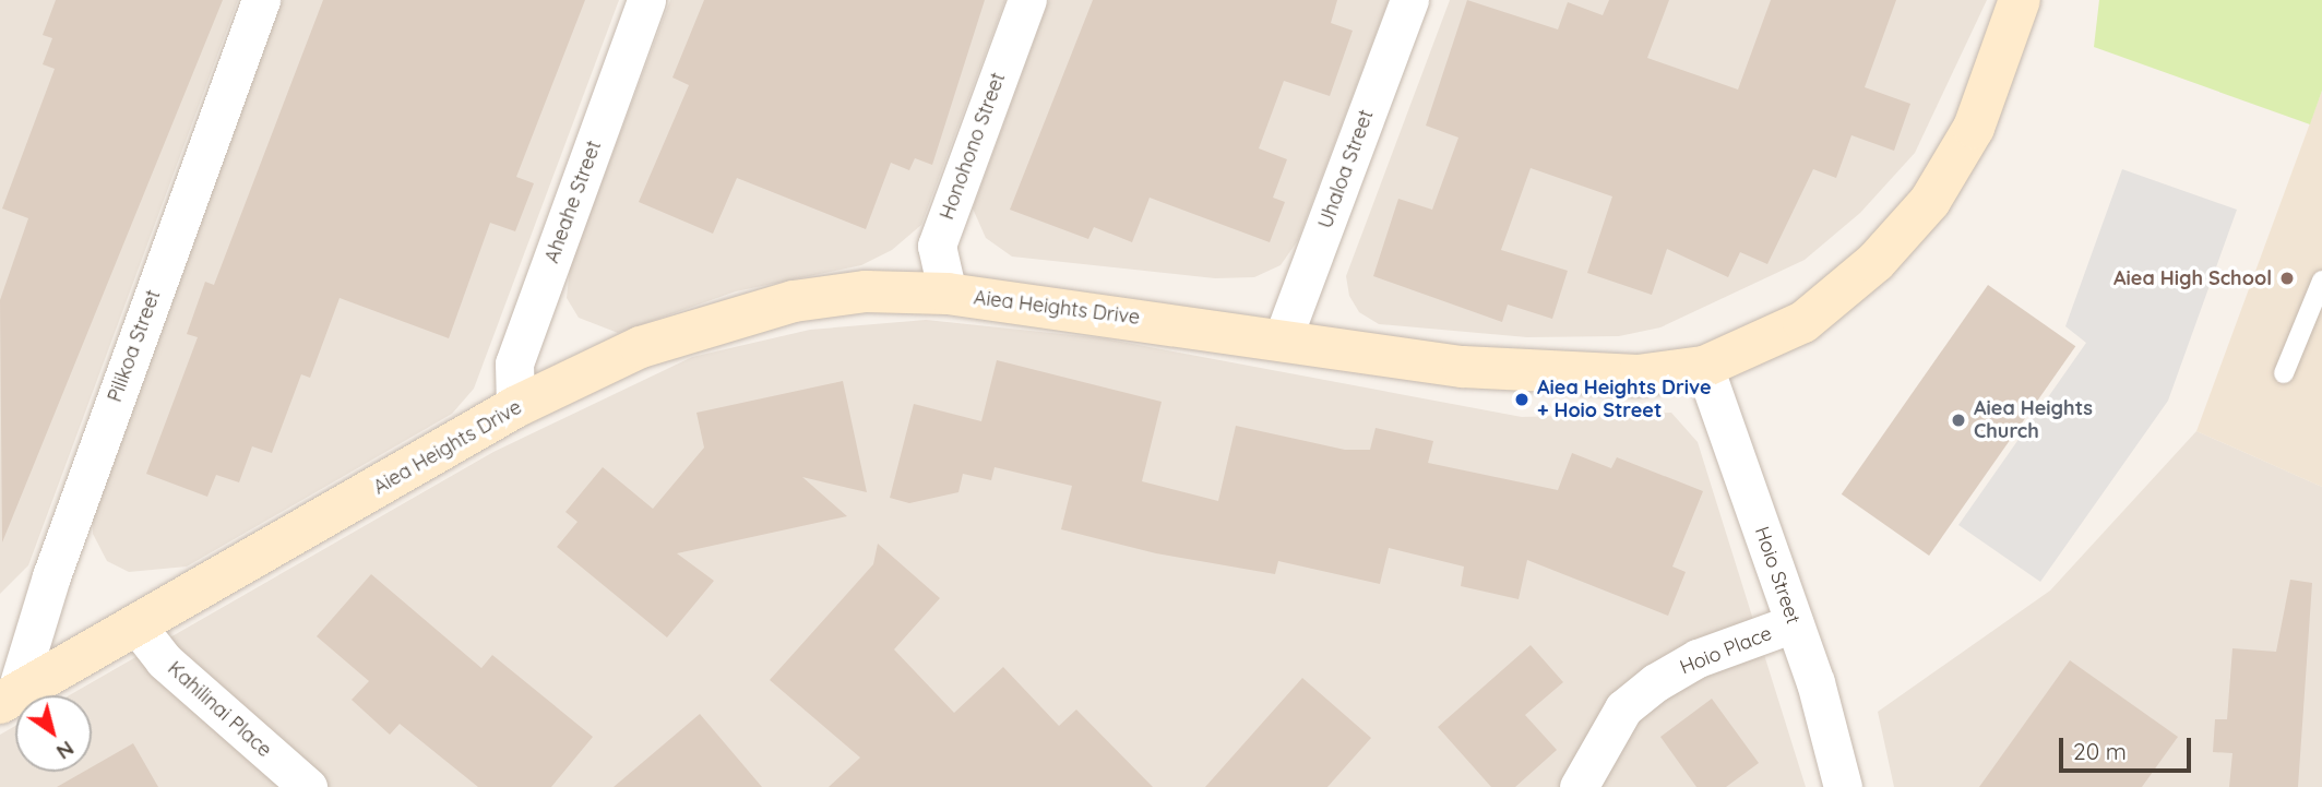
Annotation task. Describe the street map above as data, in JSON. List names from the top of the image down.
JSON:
{
  "streets": {
    "street": [
      "Honohono Street",
      "Uhaloa Street",
      "Aheahe Street",
      "Aiea Heights Drive",
      "Pilikoa Street",
      "Hoio Street",
      "Hoio Place",
      "Kahilinai Place"
    ]
  },
  "crossings": [
    ["Honohono Street", "Aiea Heights Drive"],
    ["Uhaloa Street", "Aiea Heights Drive"],
    ["Aheahe Street", "Aiea Heights Drive"],
    ["Aiea Heights Drive", "Pilikoa Street"],
    ["Aiea Heights Drive", "Hoio Street"],
    ["Aiea Heights Drive", "Kahilinai Place"],
    ["Hoio Street", "Hoio Place"]
  ],
  "places": ["Aiea High School", "Aiea Heights Drive + Hoio Street", "Aiea Heights Church"],
  "scale_bar": "20 m",
  "north": "bottom right"
}
